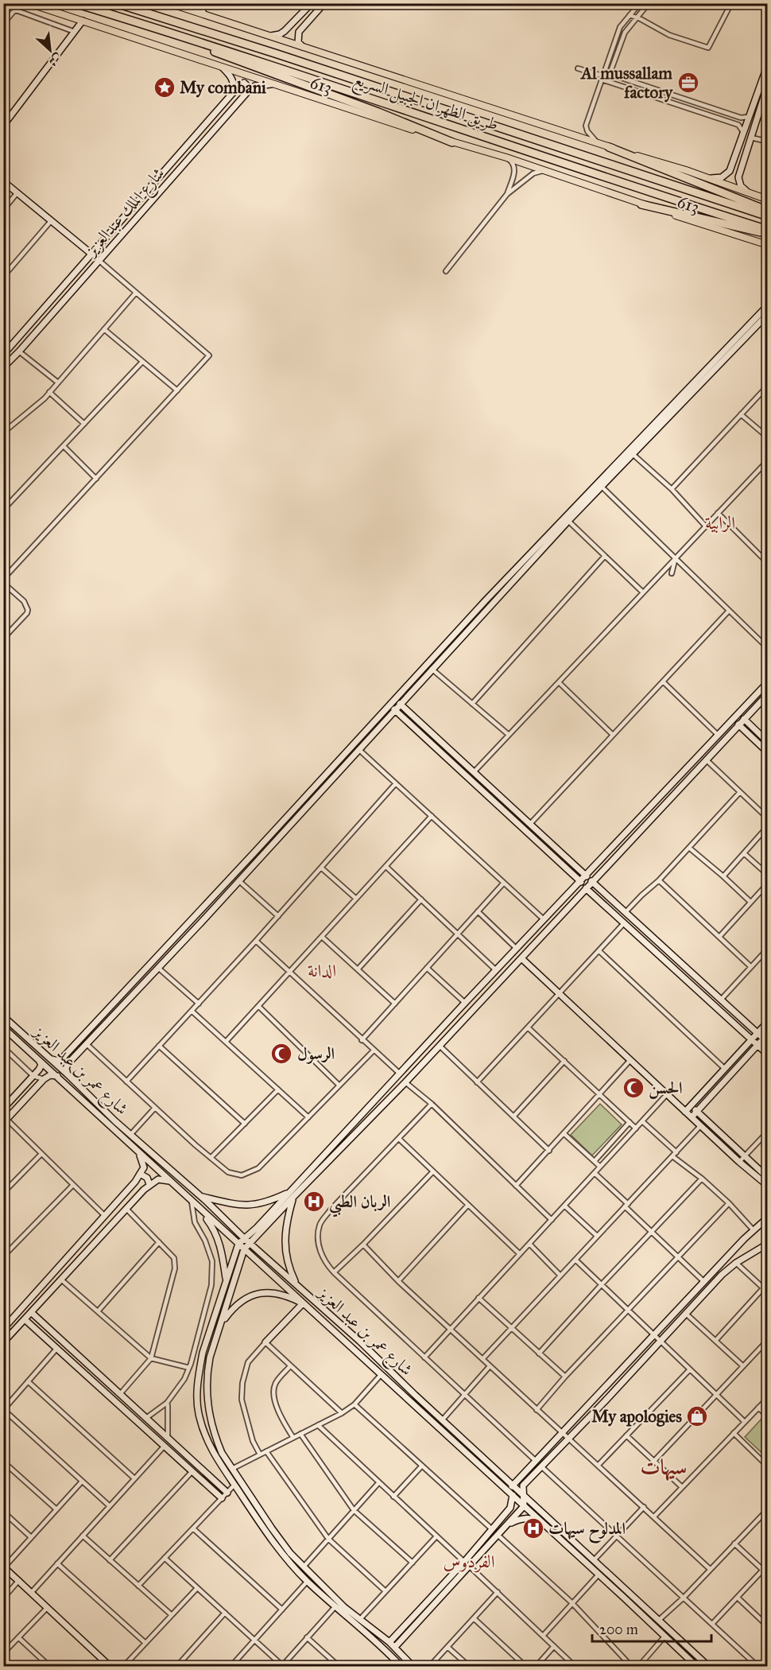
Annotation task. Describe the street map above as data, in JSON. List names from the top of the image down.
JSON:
{
  "streets": {
    "highway": ["613", "طريق الظهران الجبيل السريع"],
    "street": ["شارع الملك عبدالعزيز", "شارع عمر بن عبد العزيز"]
  },
  "crossings": [
    ["613", "شارع الملك عبدالعزيز"]
  ],
  "districts": [
    "الرابية",
    "الدانة",
    "سيهات",
    "الفردوس"
  ],
  "places": {
    "office": ["Al mussallam factory"],
    "place": ["My combani"],
    "mosque": ["الرسول", "الحسن"],
    "hospital": ["الربان الطبي", "المدلوح سيهات"],
    "shop": ["My apologies"]
  },
  "scale_bar": "200 m",
  "north": "bottom right"
}
